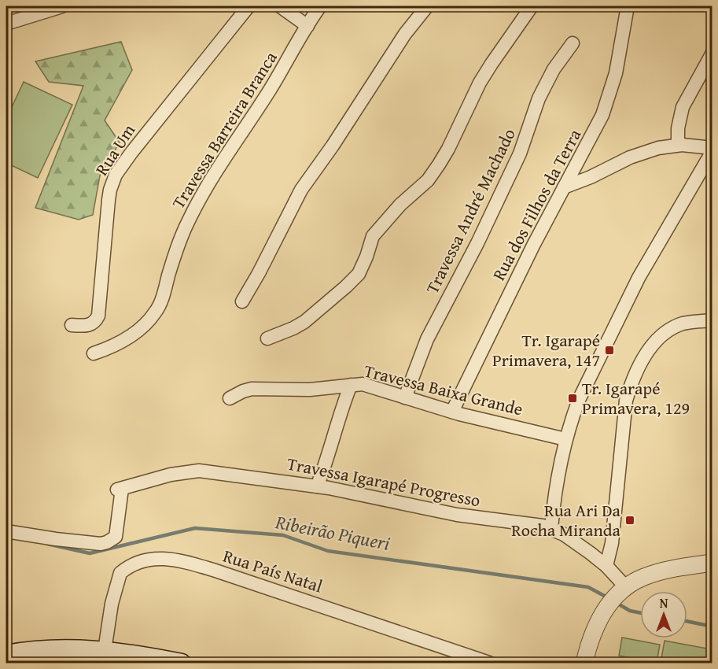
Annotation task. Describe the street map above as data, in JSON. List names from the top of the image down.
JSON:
{
  "streets": {
    "street": [
      "Travessa Barreira Branca",
      "Rua Um",
      "Rua dos Filhos da Terra",
      "Travessa André Machado",
      "Travessa Baixa Grande",
      "Travessa Igarapé Progresso",
      "Rua País Natal"
    ]
  },
  "crossings": [
    ["Rua dos Filhos da Terra", "Travessa Baixa Grande"],
    ["Travessa André Machado", "Travessa Baixa Grande"]
  ],
  "water": ["Ribeirão Piqueri"],
  "places": {
    "transit": ["Tr. Igarapé Primavera, 147", "Tr. Igarapé Primavera, 129", "Rua Ari Da Rocha Miranda"]
  },
  "north": "top"
}
